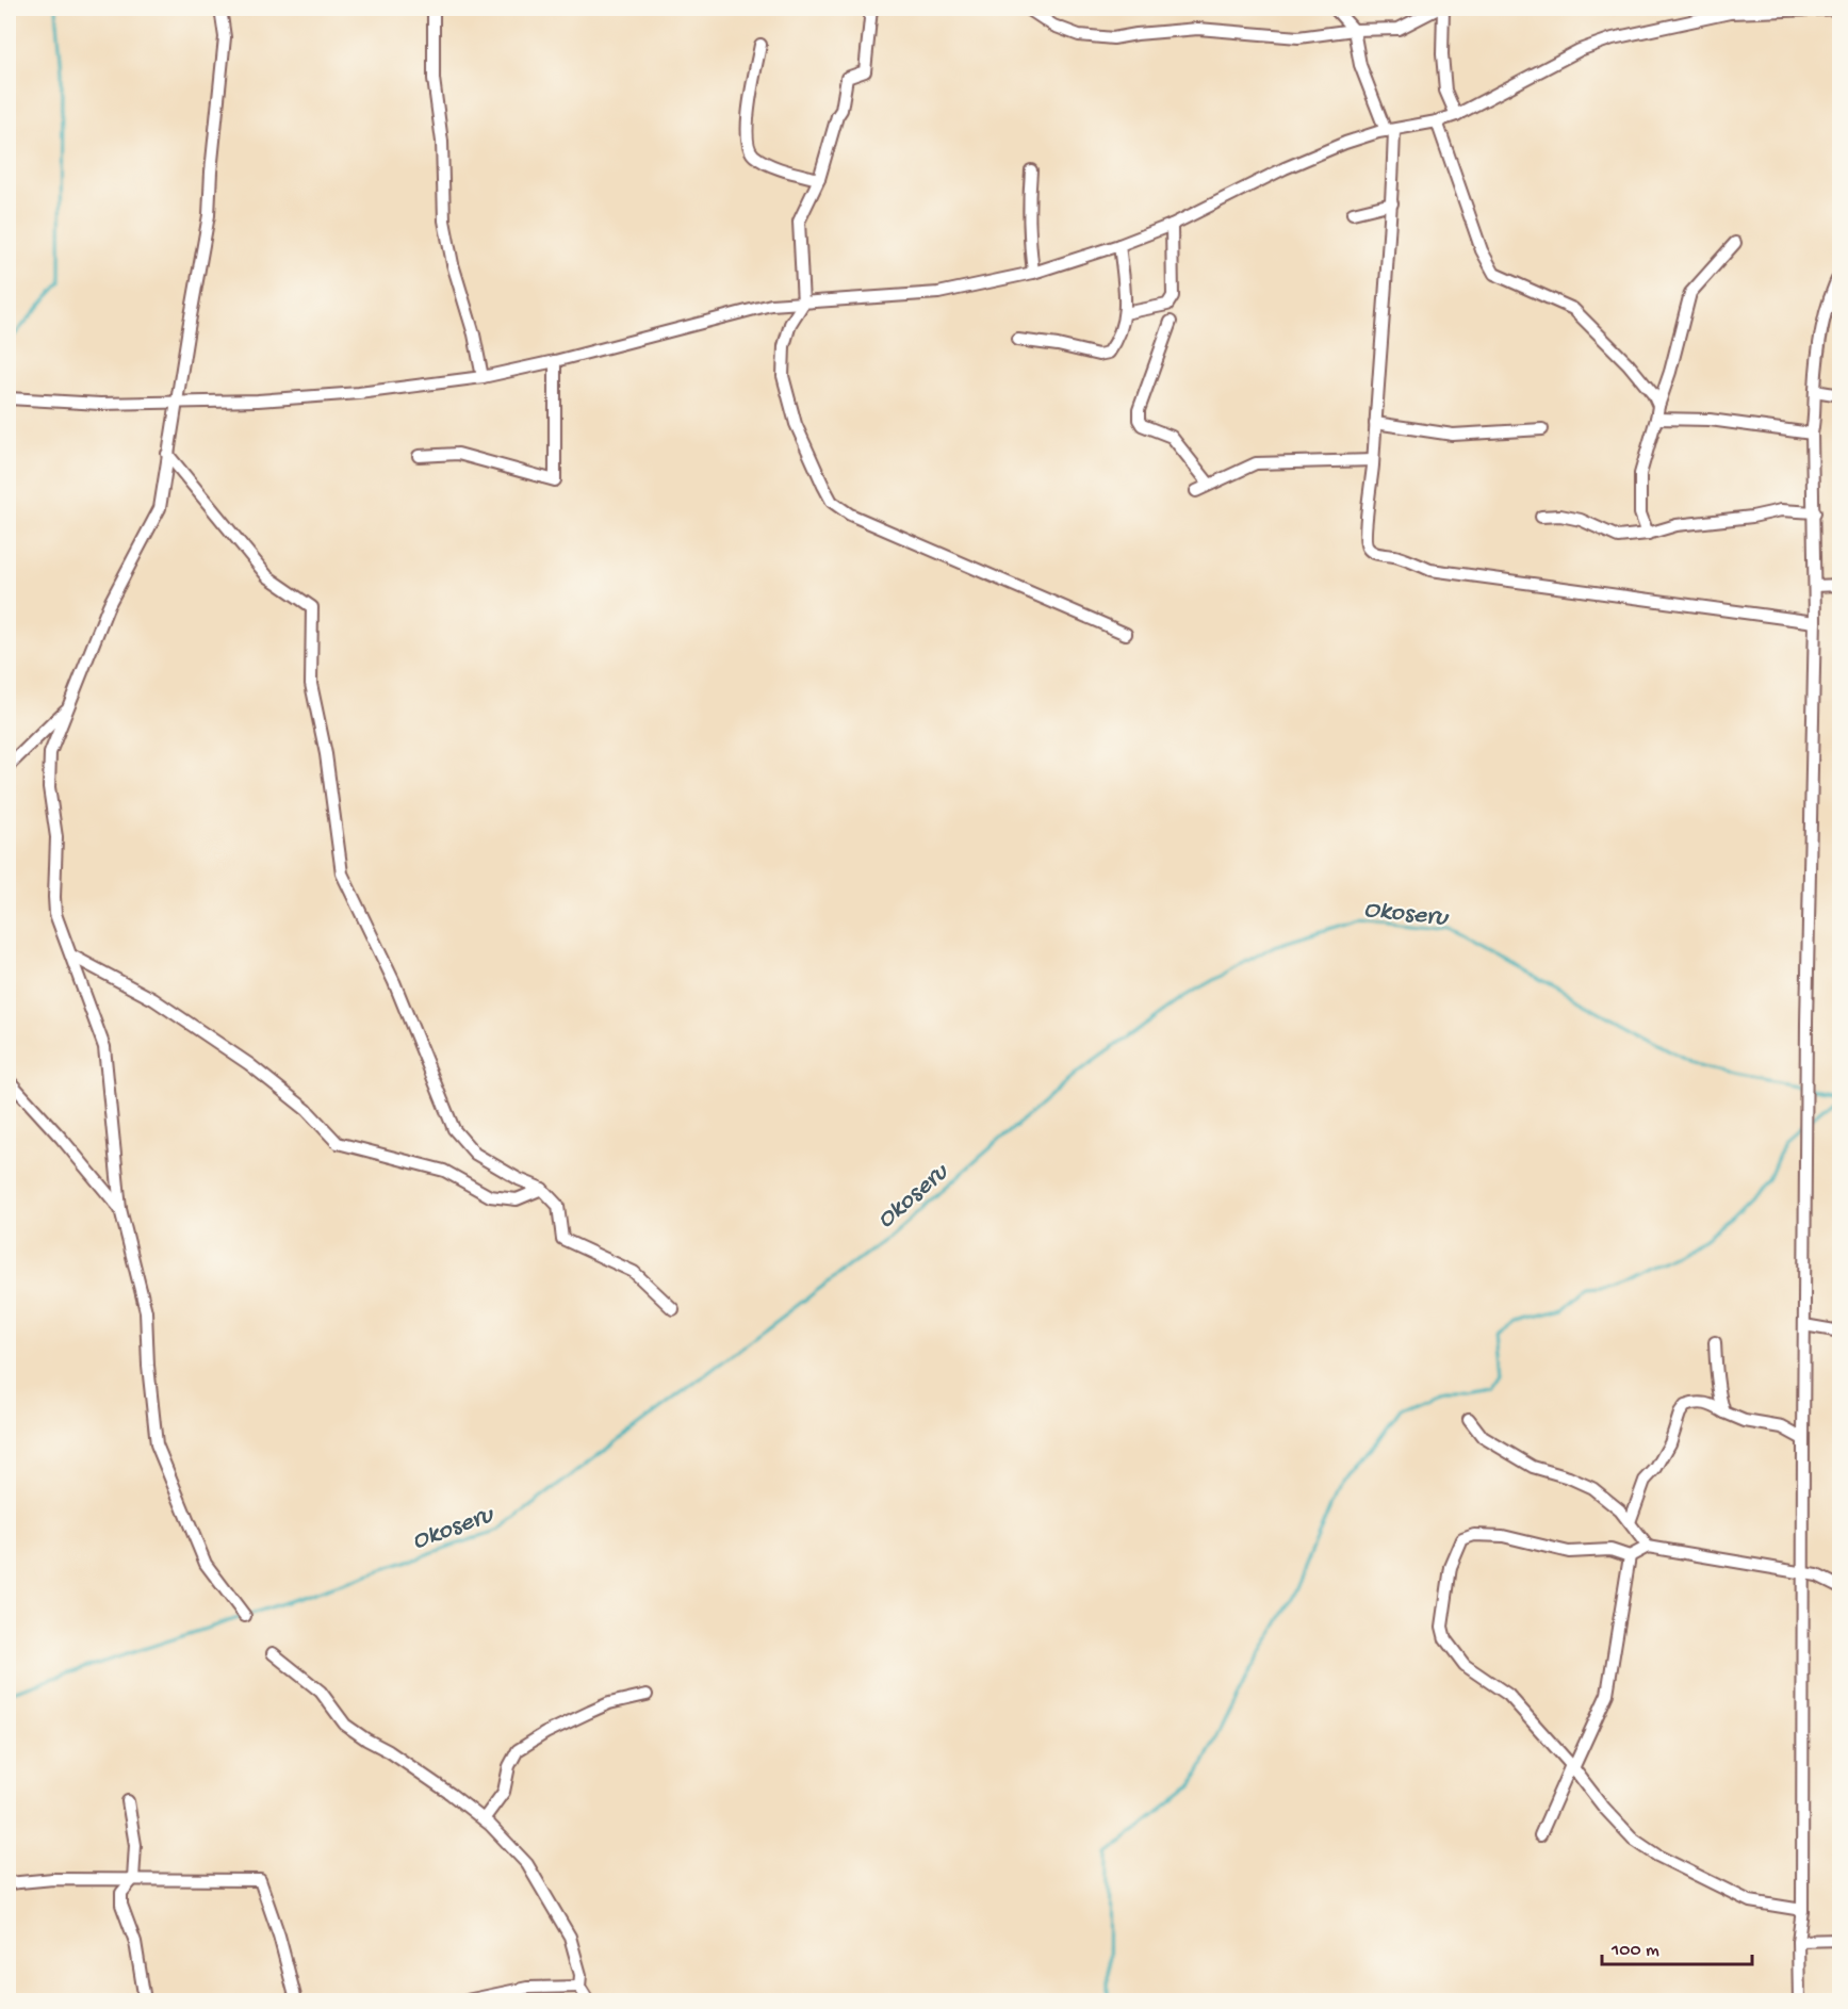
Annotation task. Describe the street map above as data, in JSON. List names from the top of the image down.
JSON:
{
  "water": ["Okoseru"],
  "scale_bar": "100 m"
}
